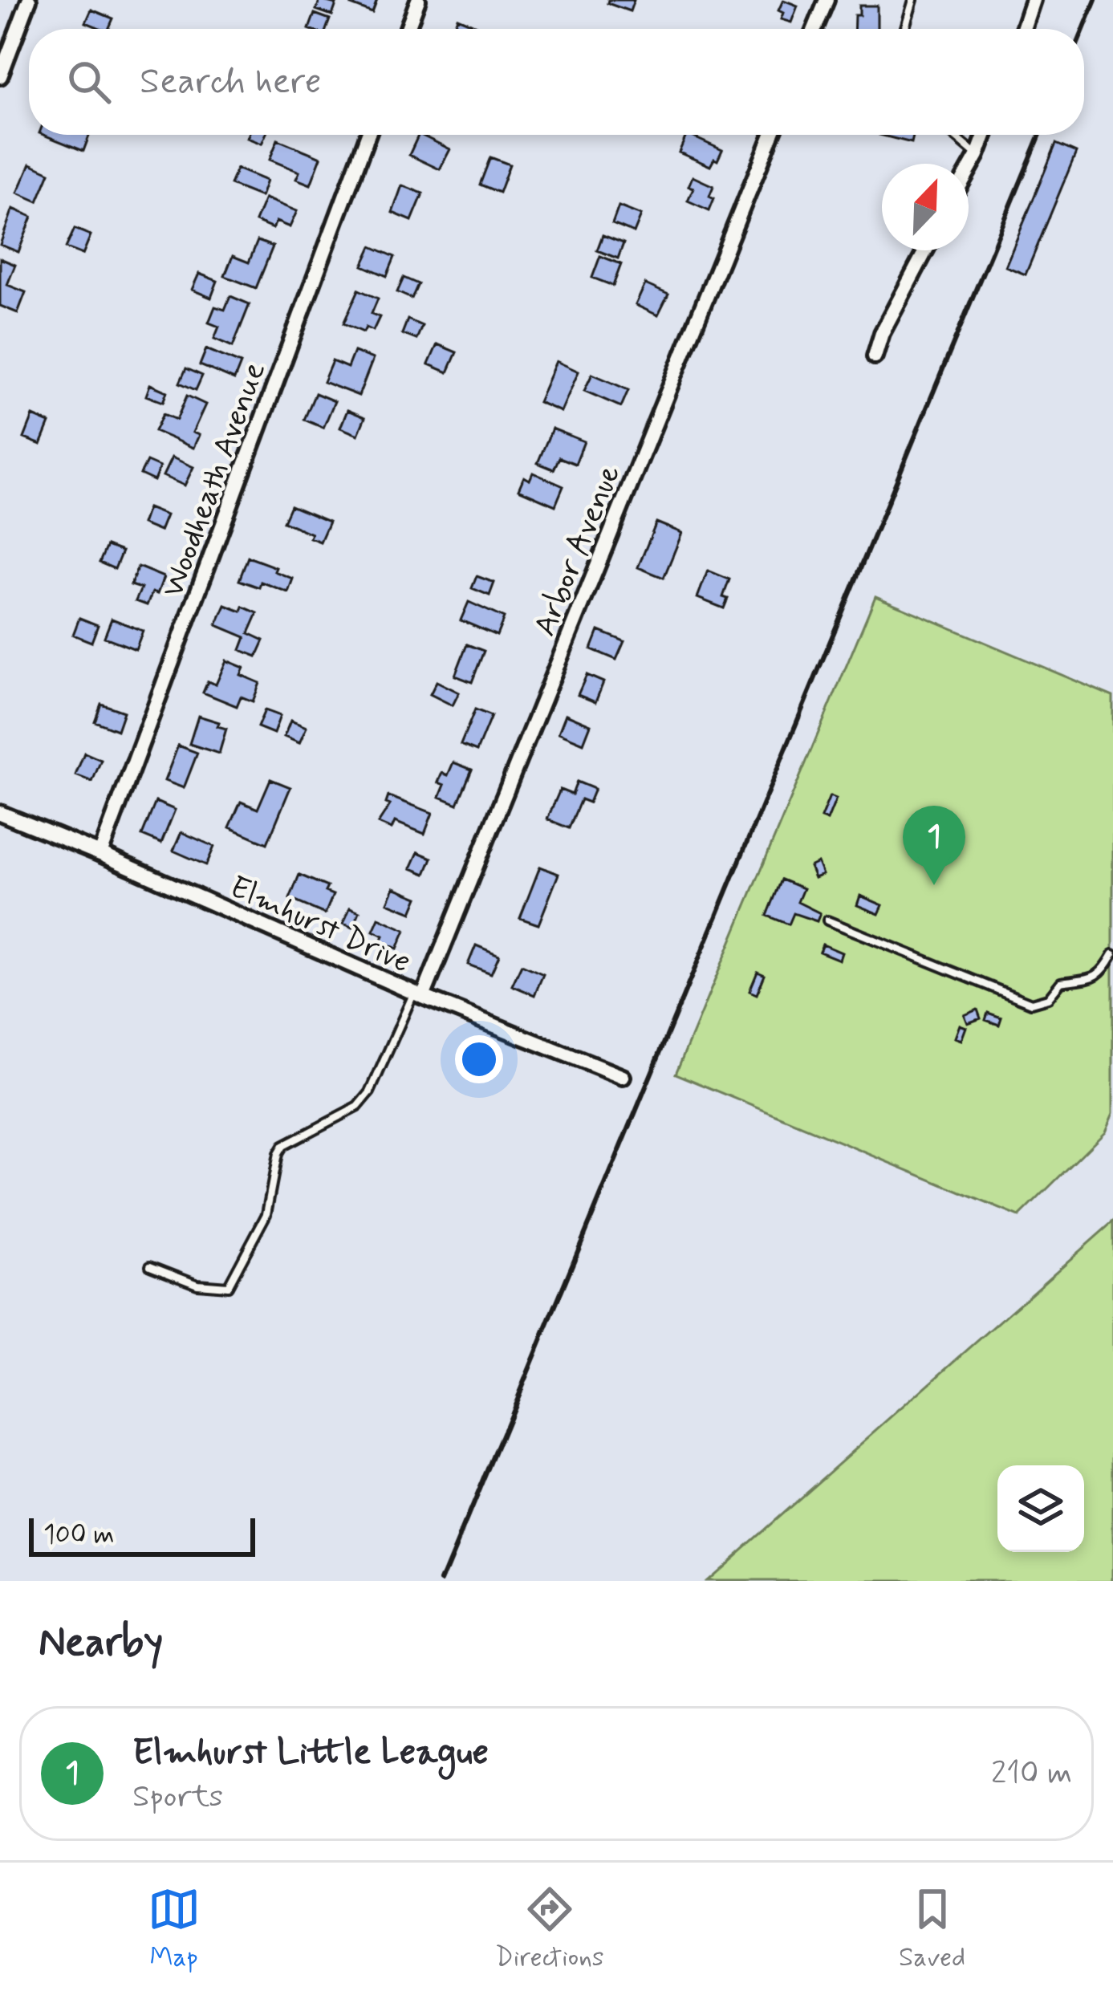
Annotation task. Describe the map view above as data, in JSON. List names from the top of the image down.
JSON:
{
  "streets": {
    "street": ["Woodheath Avenue", "Arbor Avenue", "Elmhurst Drive"]
  },
  "crossings": [
    ["Woodheath Avenue", "Elmhurst Drive"],
    ["Arbor Avenue", "Elmhurst Drive"]
  ],
  "scale_bar": "100 m",
  "north": "top right",
  "page": {
    "search": "Search here",
    "pins": "1",
    "scale": "100 m",
    "heading": "Nearby",
    "list": [
      {
        "mark": "1",
        "name": "Elmhurst Little League",
        "note": "Sports",
        "value": "210 m"
      }
    ],
    "nav": ["Map", "Directions", "Saved"]
  }
}
